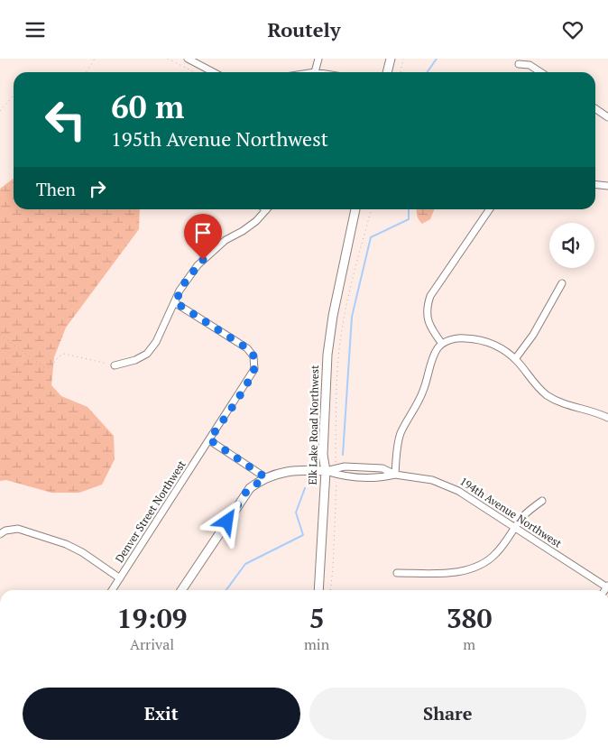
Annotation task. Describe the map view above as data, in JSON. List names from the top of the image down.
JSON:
{
  "streets": {
    "street": ["Elk Lake Road Northwest", "Denver Street Northwest", "194th Avenue Northwest"]
  },
  "crossings": [
    ["Elk Lake Road Northwest", "194th Avenue Northwest"]
  ],
  "page": {
    "header": "Routely",
    "turn": ["60 m", "195th Avenue Northwest"],
    "then": "Then",
    "eta": [
      "19:09",
      "Arrival",
      "5",
      "min",
      "380",
      "m"
    ],
    "buttons": ["Exit", "Share"]
  }
}
